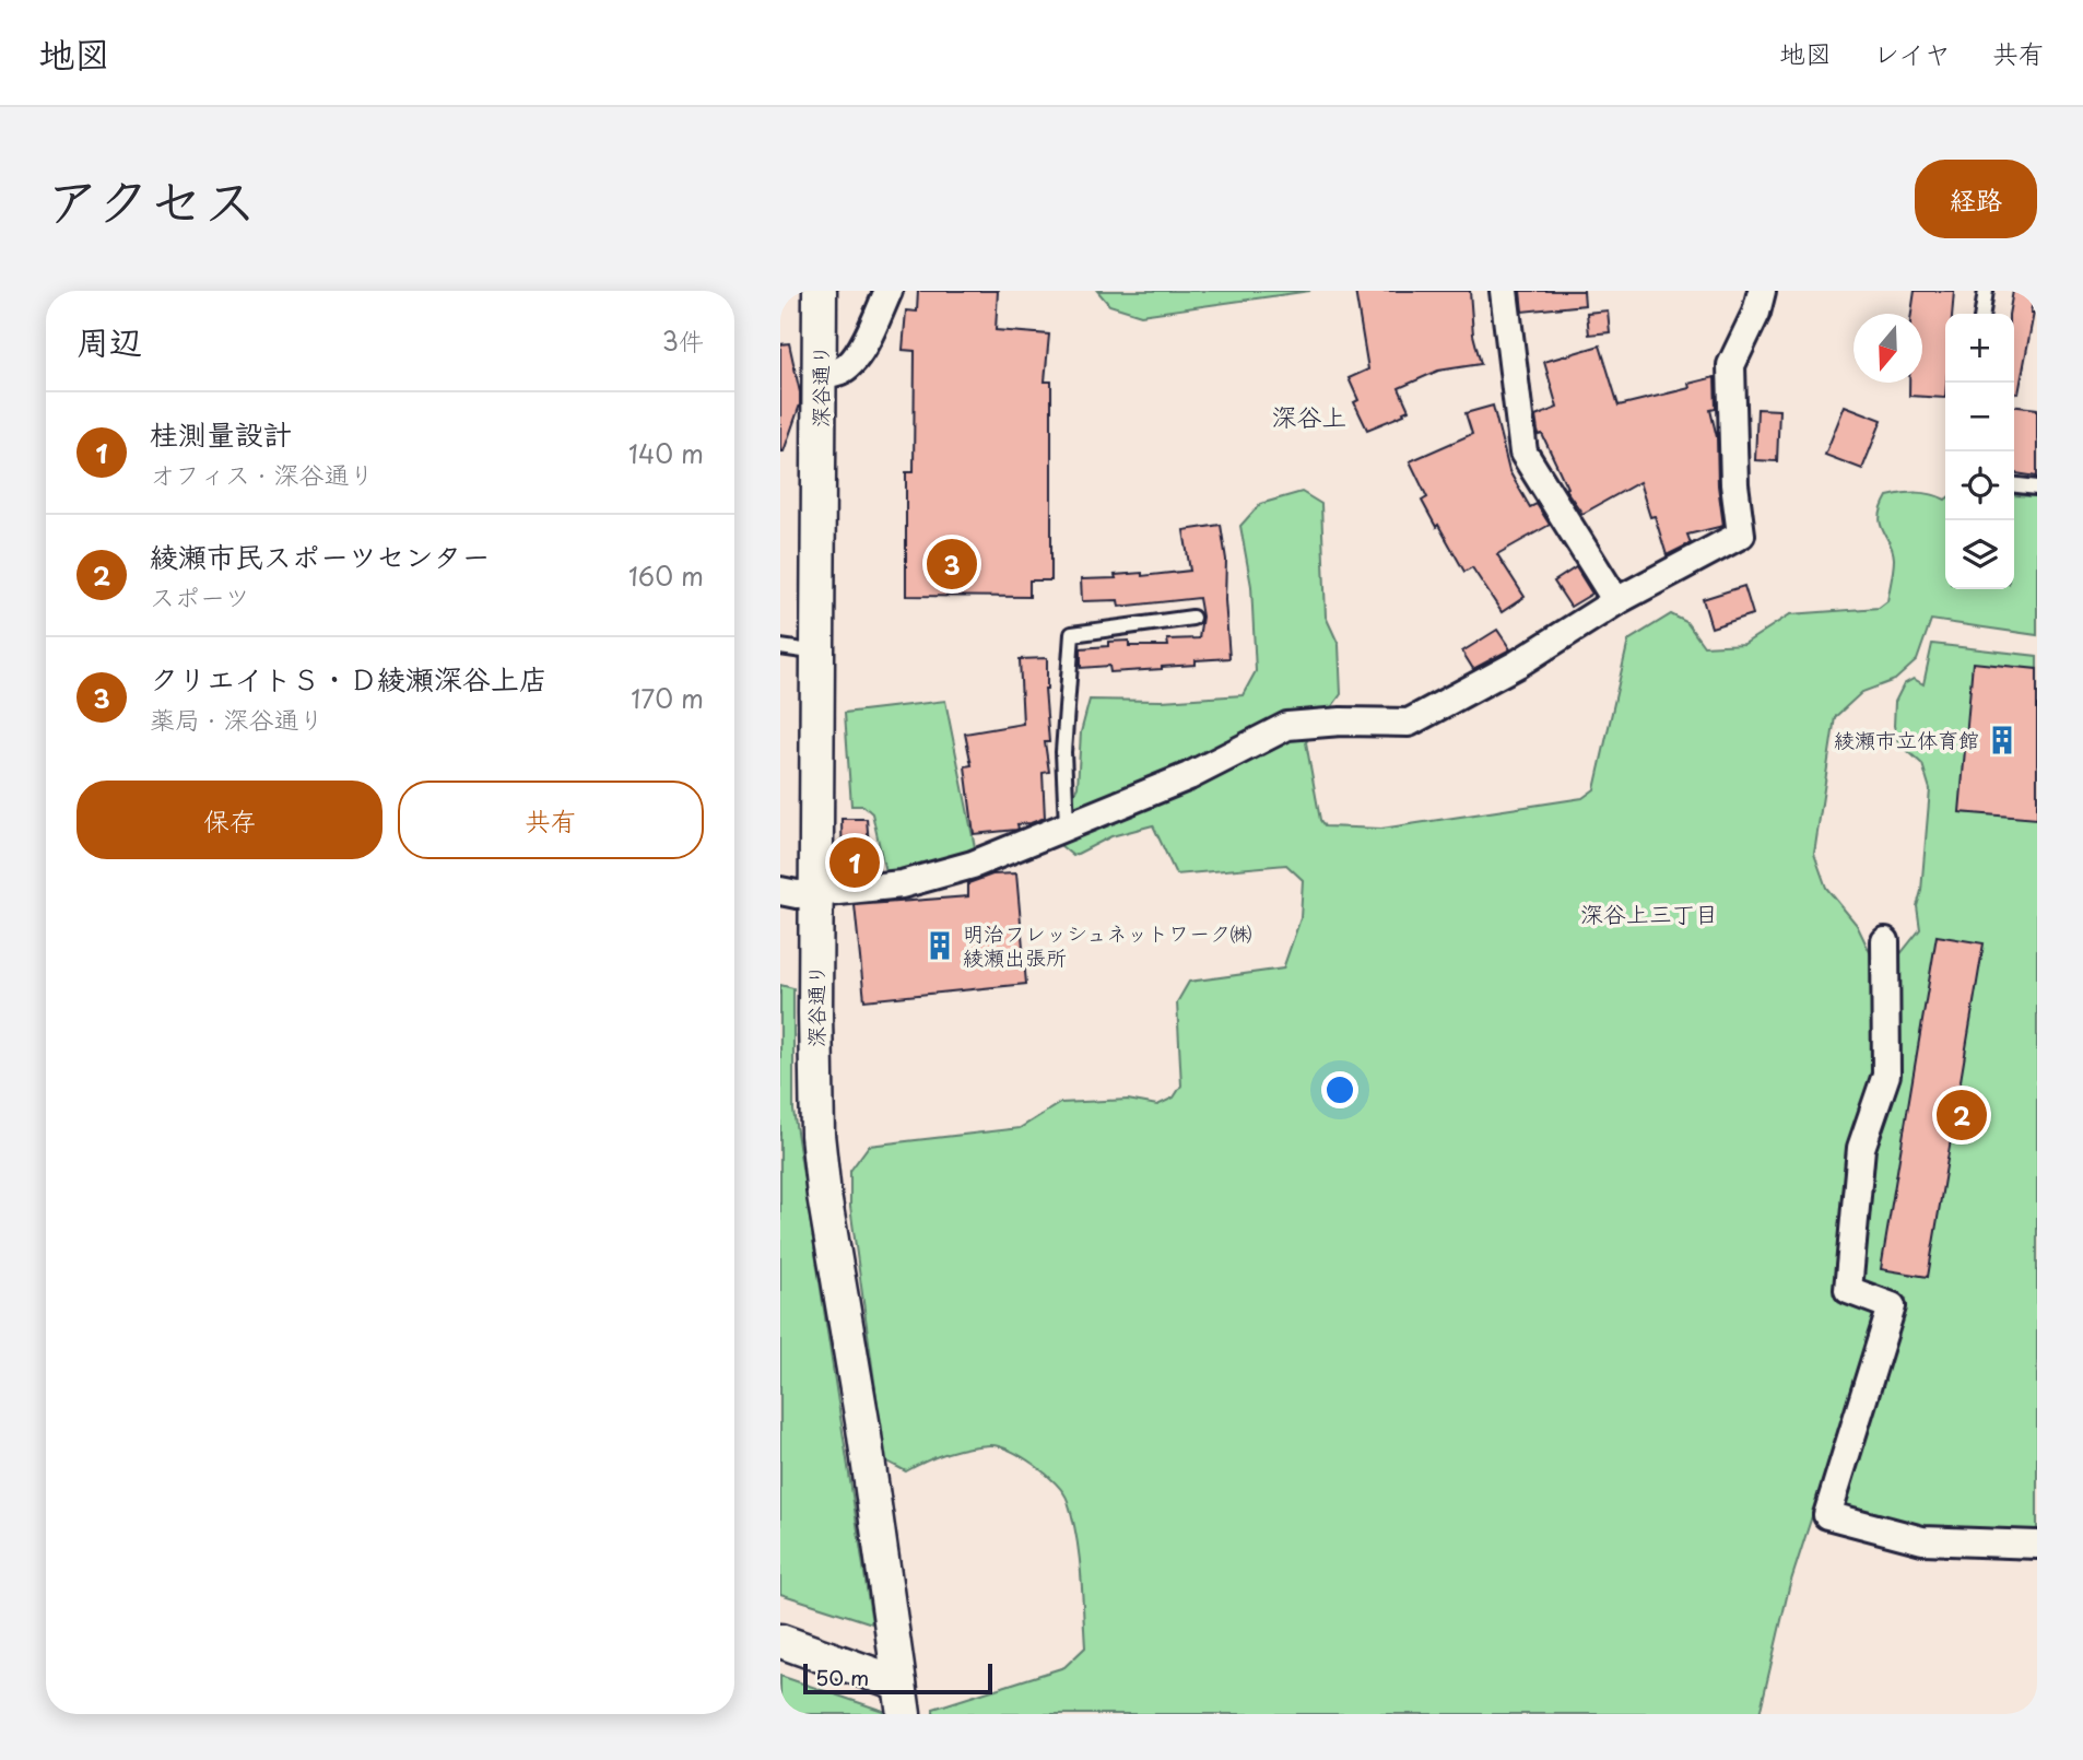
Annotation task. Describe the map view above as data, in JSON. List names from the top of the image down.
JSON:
{
  "streets": {
    "street": ["深谷通り"]
  },
  "districts": ["深谷上", "深谷上三丁目"],
  "places": {
    "building": ["綾瀬市立体育館", "明治フレッシュネットワーク㈱ 綾瀬出張所"]
  },
  "scale_bar": "50 m",
  "north": "bottom",
  "page": {
    "header": "地図",
    "nav": ["地図", "レイヤ", "共有"],
    "title": "アクセス",
    "buttons": [
      "経路",
      ["保存", "共有"]
    ],
    "heading": ["周辺", "3件"],
    "map_buttons": ["+", "−"],
    "list": [
      {
        "mark": "1",
        "name": "桂測量設計",
        "note": "オフィス · 深谷通り",
        "value": "140 m"
      },
      {
        "mark": "2",
        "name": "綾瀬市民スポーツセンター",
        "note": "スポーツ",
        "value": "160 m"
      },
      {
        "mark": "3",
        "name": "クリエイトＳ・Ｄ綾瀬深谷上店",
        "note": "薬局 · 深谷通り",
        "value": "170 m"
      }
    ],
    "pins": ["3", "1", "2"],
    "scale": "50 m"
  }
}
